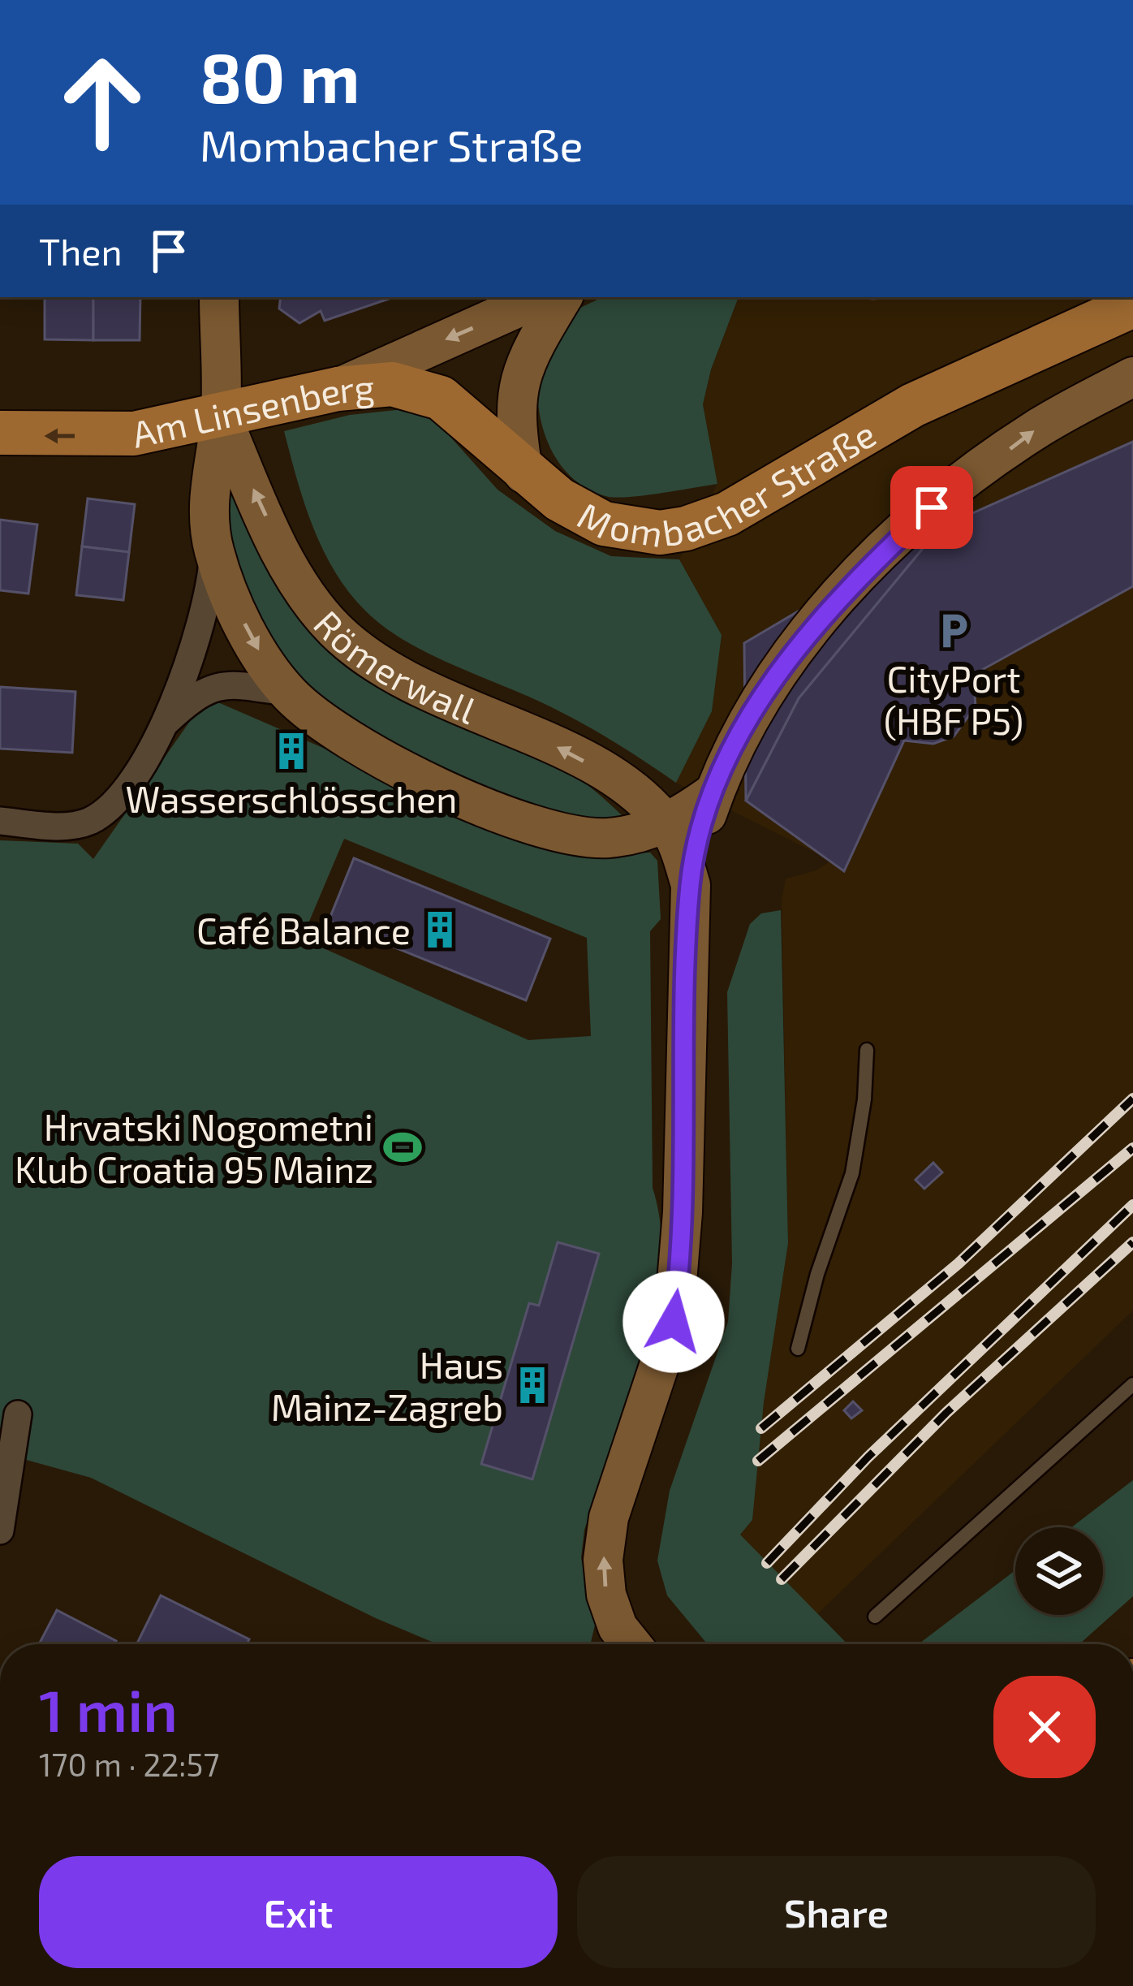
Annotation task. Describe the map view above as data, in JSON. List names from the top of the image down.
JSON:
{
  "streets": {
    "main road": ["Am Linsenberg", "Mombacher Straße", "Römerwall"]
  },
  "crossings": [
    ["Am Linsenberg", "Mombacher Straße"],
    ["Am Linsenberg", "Römerwall"]
  ],
  "one_way": ["Am Linsenberg"],
  "places": {
    "parking": ["CityPort (HBF P5)"],
    "building": ["Wasserschlösschen", "Café Balance", "Haus Mainz-Zagreb"],
    "sports": ["Hrvatski Nogometni Klub Croatia 95 Mainz"]
  },
  "page": {
    "turn": ["80 m", "Mombacher Straße"],
    "then": "Then",
    "heading": ["1 min", "170 m · 22:57"],
    "buttons": ["Exit", "Share"]
  }
}
